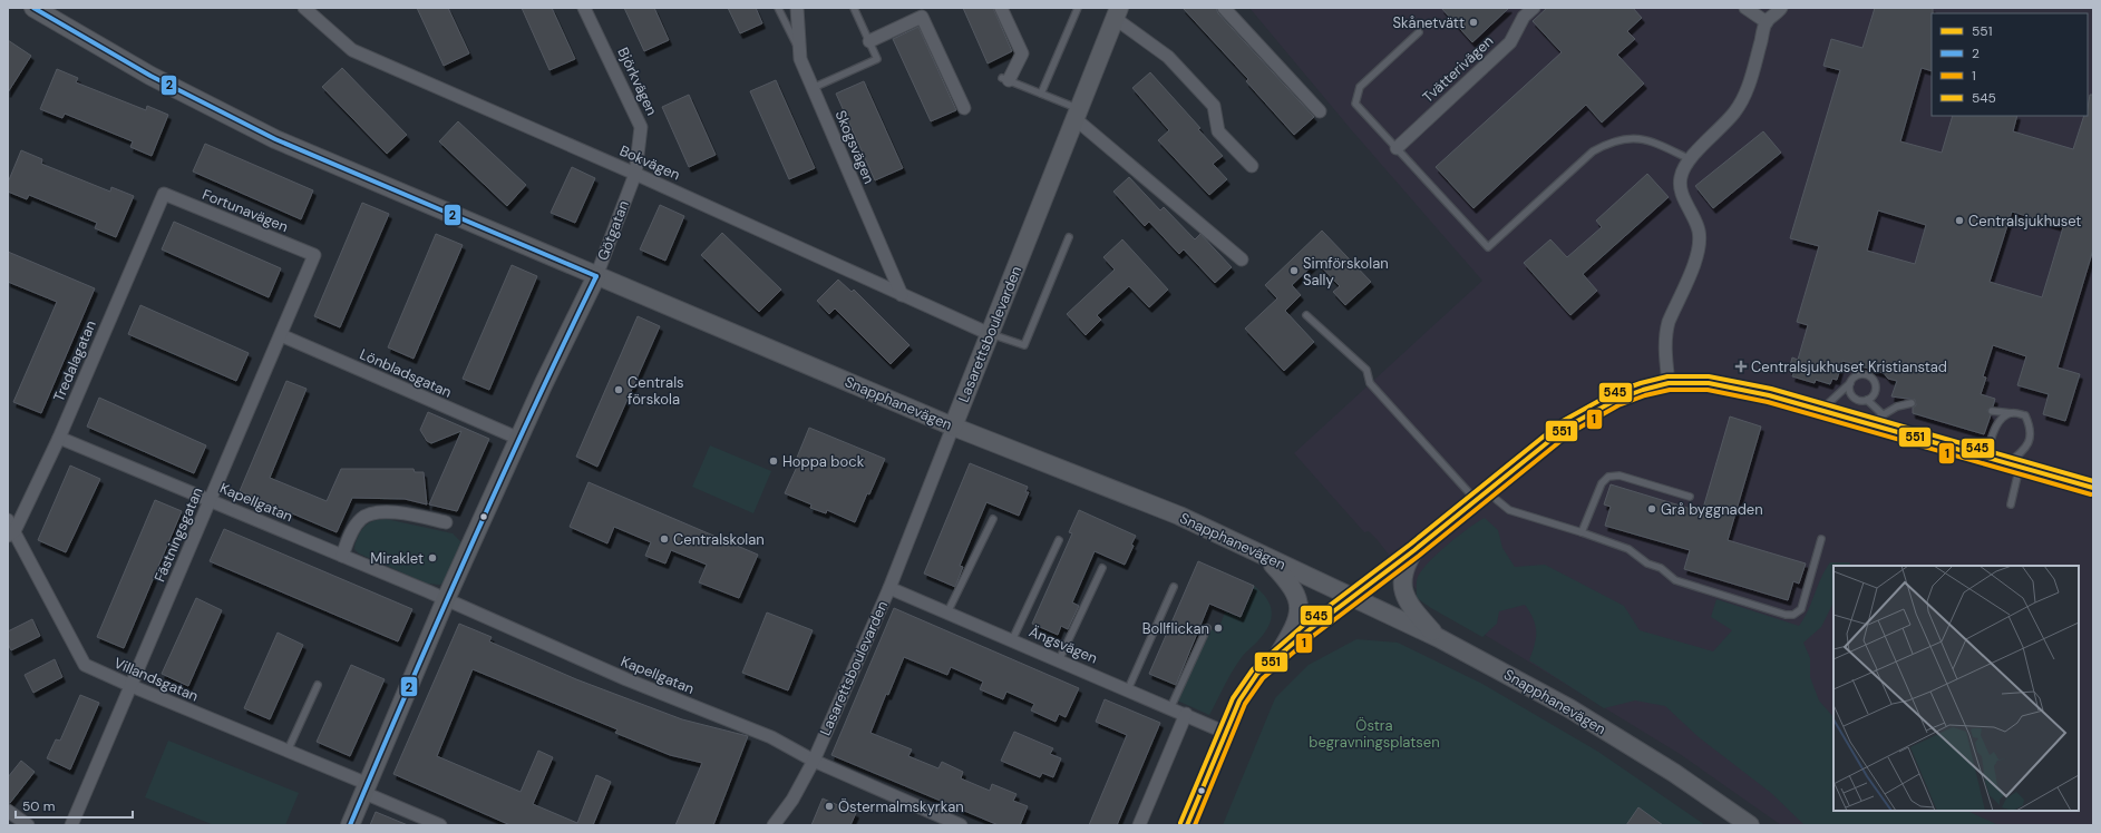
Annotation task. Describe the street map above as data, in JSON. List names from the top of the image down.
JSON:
{
  "streets": {
    "main road": ["Götgatan", "Lasarettsboulevarden", "Snapphanevägen"],
    "street": [
      "Tvätterivägen",
      "Björkvägen",
      "Skogsvägen",
      "Bokvägen",
      "Fortunavägen",
      "Tredalagatan",
      "Lönbladsgatan",
      "Kapellgatan",
      "Fästningsgatan",
      "Ängsvägen",
      "Villandsgatan"
    ]
  },
  "crossings": [
    ["Björkvägen", "Bokvägen"],
    ["Björkvägen", "Götgatan"],
    ["Skogsvägen", "Bokvägen"],
    ["Bokvägen", "Götgatan"],
    ["Bokvägen", "Lasarettsboulevarden"],
    ["Fortunavägen", "Tredalagatan"],
    ["Fortunavägen", "Fästningsgatan"],
    ["Götgatan", "Lönbladsgatan"],
    ["Götgatan", "Snapphanevägen"],
    ["Götgatan", "Kapellgatan"],
    ["Götgatan", "Villandsgatan"],
    ["Lasarettsboulevarden", "Snapphanevägen"],
    ["Lasarettsboulevarden", "Kapellgatan"],
    ["Lasarettsboulevarden", "Ängsvägen"],
    ["Tredalagatan", "Kapellgatan"],
    ["Tredalagatan", "Villandsgatan"],
    ["Lönbladsgatan", "Fästningsgatan"],
    ["Kapellgatan", "Fästningsgatan"],
    ["Fästningsgatan", "Villandsgatan"]
  ],
  "parks": ["Östra begravningsplatsen"],
  "places": {
    "other": [
      "Skånetvätt",
      "Centralsjukhuset",
      "Simförskolan Sally",
      "Centrals förskola",
      "Hoppa bock",
      "Grå byggnaden",
      "Centralskolan",
      "Miraklet",
      "Bollflickan",
      "Östermalmskyrkan"
    ],
    "health": ["Centralsjukhuset Kristianstad"]
  },
  "lines": [
    "transit line 2",
    "transit line 545",
    "transit line 551",
    "transit line 1"
  ],
  "legend": [
    "551",
    "2",
    "1",
    "545"
  ],
  "scale_bar": "50 m"
}
